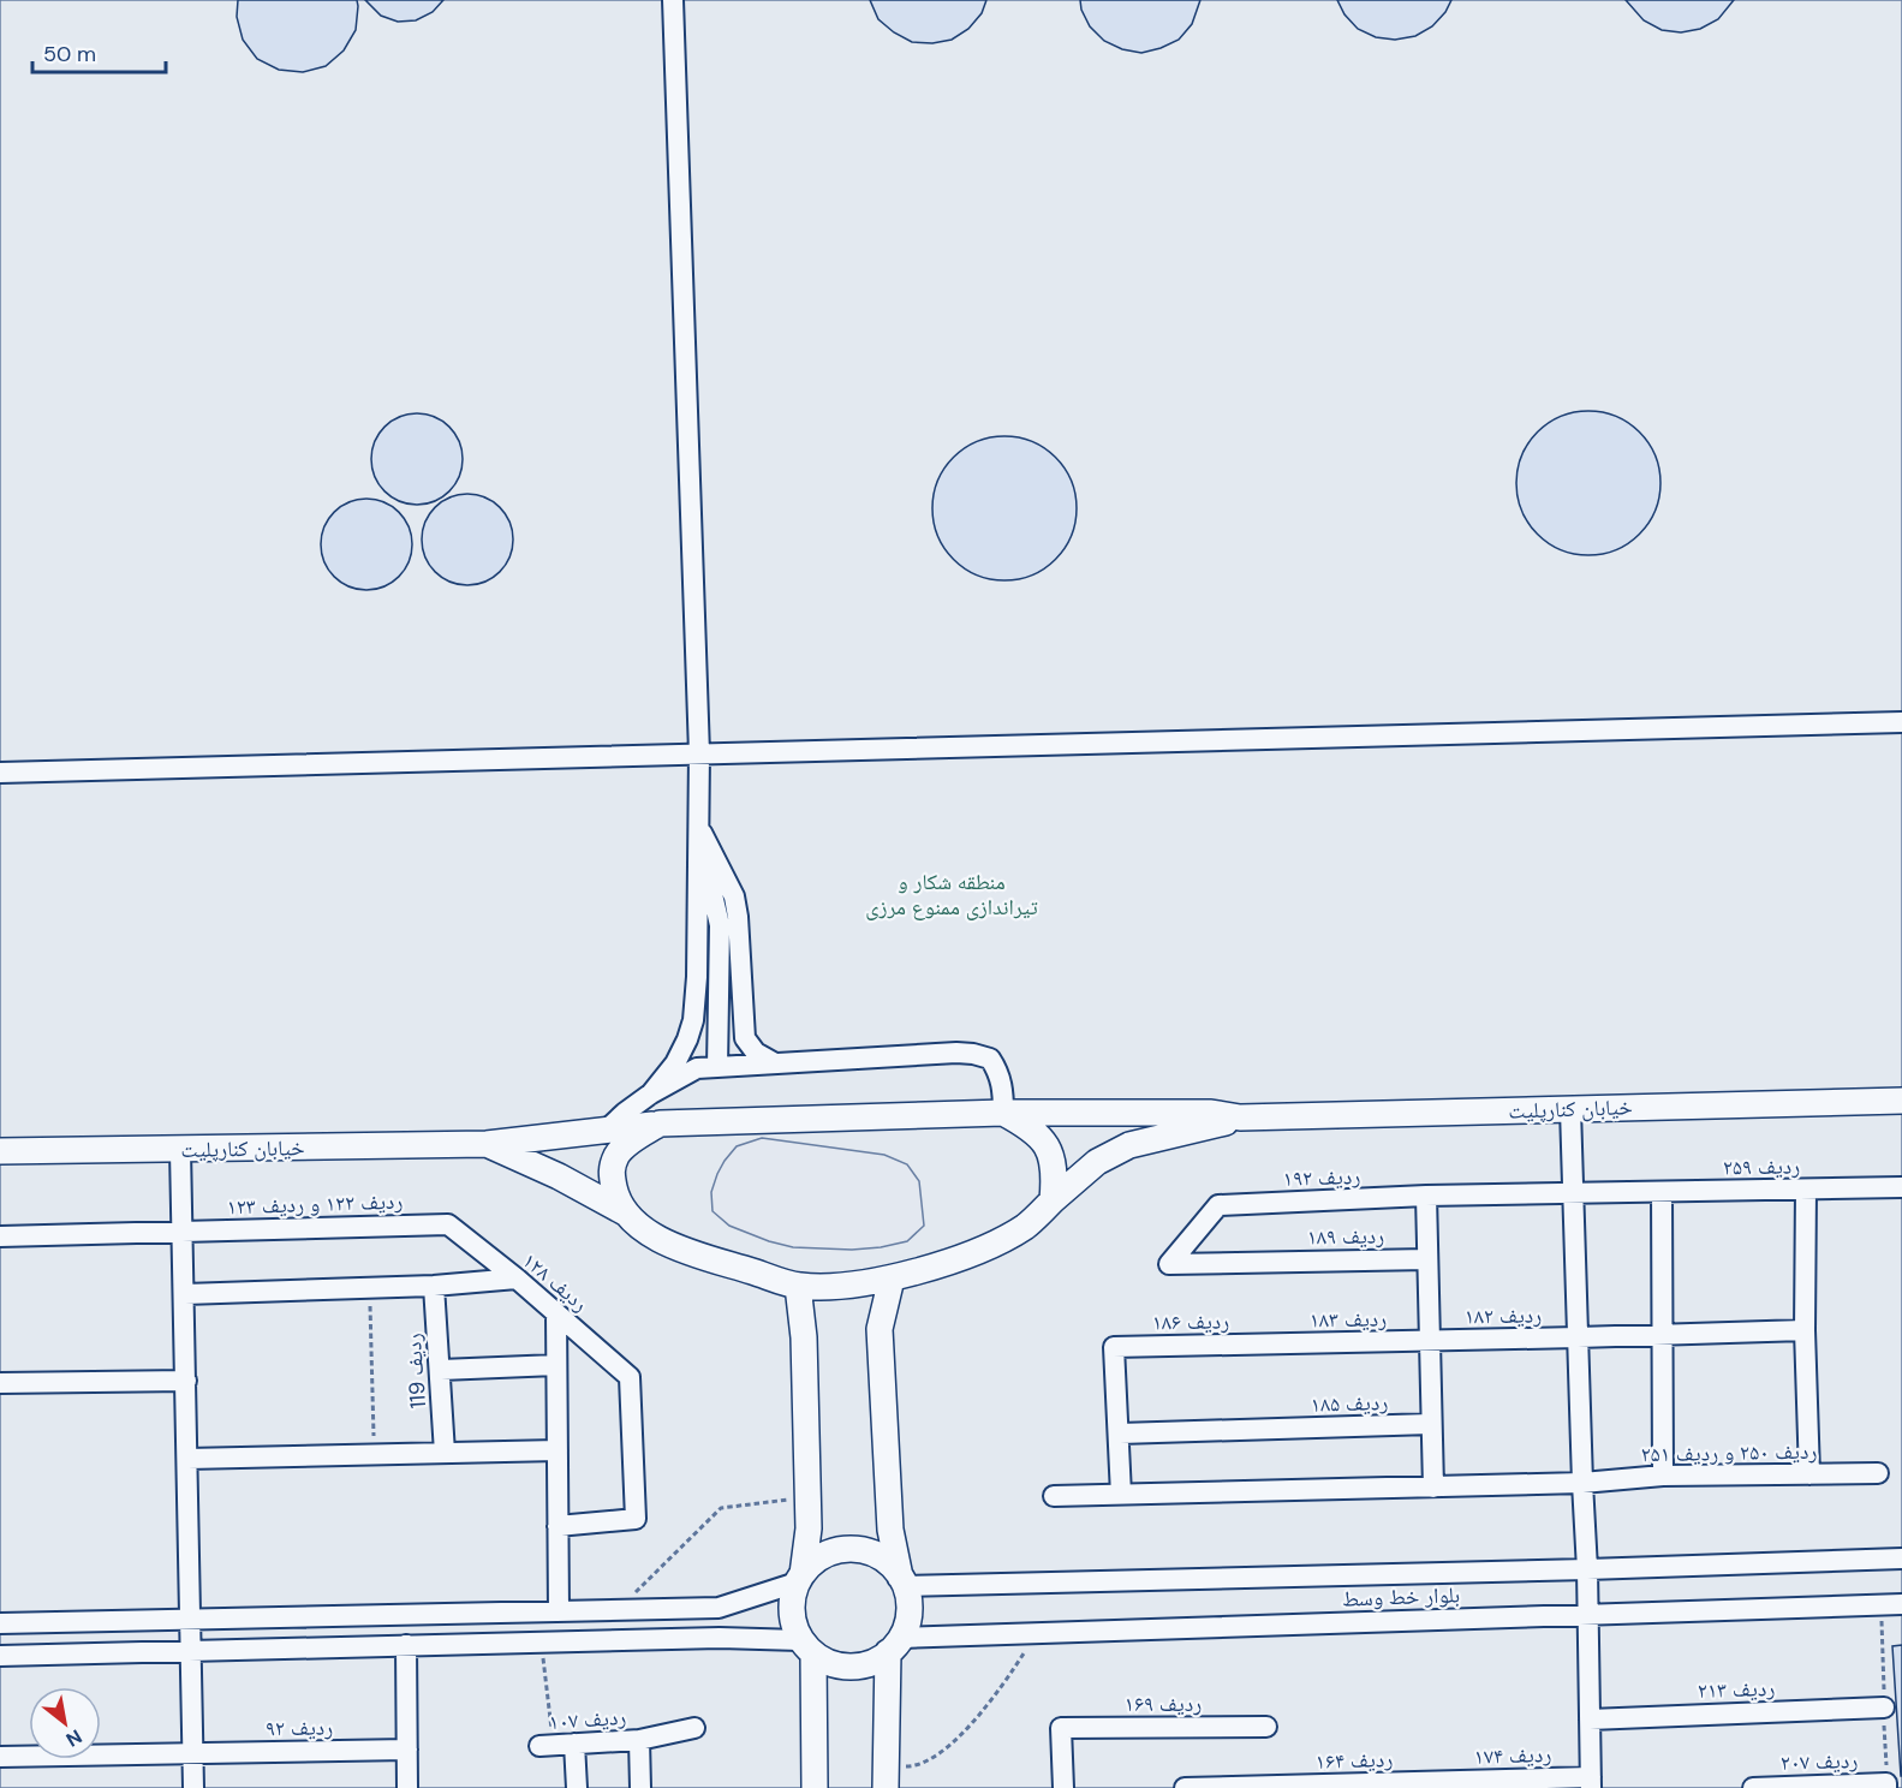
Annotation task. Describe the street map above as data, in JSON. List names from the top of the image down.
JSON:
{
  "streets": {
    "main road": ["خیابان کنارپلیت"],
    "street": [
      "ردیف ۲۵۹",
      "ردیف ۱۹۲",
      "ردیف ۱۲۲ و ردیف ۱۲۳",
      "ردیف ۱۸۹",
      "ردیف ۱۲۸",
      "ردیف ۱۸۲",
      "ردیف ۱۸۳",
      "ردیف ۱۸۶",
      "ردیف 119",
      "ردیف ۱۸۵",
      "ردیف ۲۵۰ و ردیف ۲۵۱",
      "بلوار خط وسط",
      "ردیف ۲۱۳",
      "ردیف ۱۶۹",
      "ردیف ۱۰۷",
      "ردیف ۹۲",
      "ردیف ۱۷۴",
      "ردیف ۱۶۴",
      "ردیف ۲۰۷"
    ]
  },
  "crossings": [
    ["ردیف ۲۵۹", "ردیف ۱۹۲"],
    ["ردیف ۱۹۲", "ردیف ۱۸۹"],
    ["ردیف ۱۲۲ و ردیف ۱۲۳", "ردیف ۱۲۸"],
    ["ردیف ۱۸۲", "ردیف ۱۸۳"],
    ["ردیف ۱۸۳", "ردیف ۱۸۶"],
    ["ردیف ۱۸۶", "ردیف ۱۸۵"],
    ["ردیف ۱۷۴", "ردیف ۱۶۴"]
  ],
  "parks": ["منطقه شکار و تیراندازی ممنوع مرزی"],
  "scale_bar": "50 m",
  "north": "bottom right"
}
